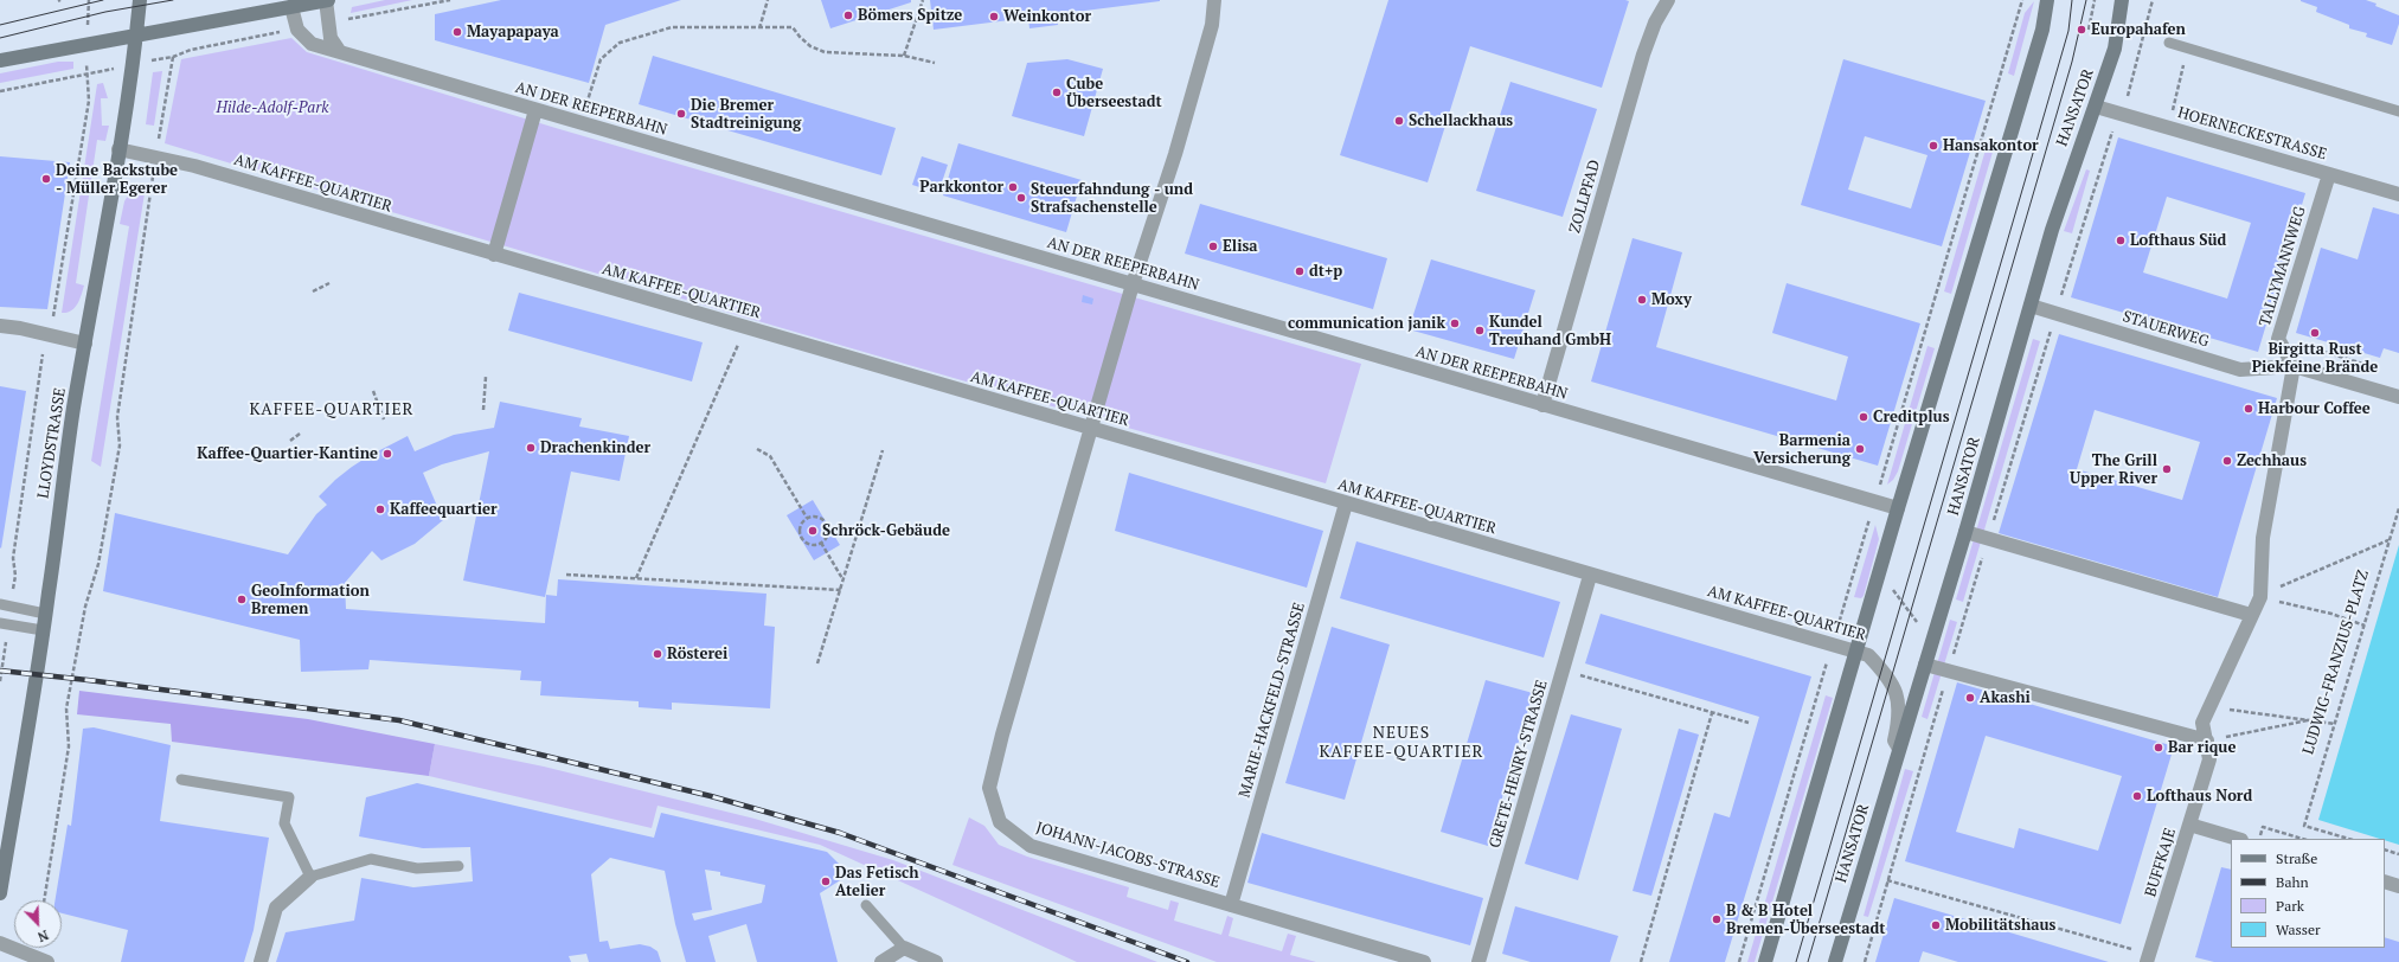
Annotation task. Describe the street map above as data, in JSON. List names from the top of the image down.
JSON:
{
  "streets": {
    "street": [
      "HANSATOR",
      "AN DER REEPERBAHN",
      "HOERNECKESTRASSE",
      "AM KAFFEE-QUARTIER",
      "ZOLLPFAD",
      "TALLYMANNWEG",
      "STAUERWEG",
      "LLOYDSTRASSE",
      "MARIE-HACKFELD-STRASSE",
      "GRETE-HENRY-STRASSE",
      "JOHANN-JACOBS-STRASSE",
      "BUFFKAJE"
    ],
    "path": ["LUDWIG-FRANZIUS-PLATZ"]
  },
  "crossings": [
    ["HANSATOR", "HOERNECKESTRASSE"],
    ["HANSATOR", "AM KAFFEE-QUARTIER"],
    ["HANSATOR", "STAUERWEG"],
    ["AN DER REEPERBAHN", "ZOLLPFAD"],
    ["AN DER REEPERBAHN", "JOHANN-JACOBS-STRASSE"],
    ["HOERNECKESTRASSE", "TALLYMANNWEG"],
    ["AM KAFFEE-QUARTIER", "LLOYDSTRASSE"],
    ["AM KAFFEE-QUARTIER", "MARIE-HACKFELD-STRASSE"],
    ["AM KAFFEE-QUARTIER", "GRETE-HENRY-STRASSE"],
    ["AM KAFFEE-QUARTIER", "JOHANN-JACOBS-STRASSE"],
    ["TALLYMANNWEG", "STAUERWEG"],
    ["MARIE-HACKFELD-STRASSE", "JOHANN-JACOBS-STRASSE"]
  ],
  "districts": ["KAFFEE-QUARTIER", "NEUES KAFFEE-QUARTIER"],
  "parks": ["Hilde-Adolf-Park"],
  "places": [
    "Bömers Spitze",
    "Weinkontor",
    "Europahafen",
    "Mayapapaya",
    "Cube Überseestadt",
    "Die Bremer Stadtreinigung",
    "Schellackhaus",
    "Hansakontor",
    "Deine Backstube - Müller Egerer",
    "Parkkontor",
    "Steuerfahndung - und Strafsachenstelle",
    "Lofthaus Süd",
    "Elisa",
    "dt+p",
    "Moxy",
    "communication janik",
    "Kundel Treuhand GmbH",
    "Birgitta Rust Piekfeine Brände",
    "Harbour Coffee",
    "Creditplus",
    "Drachenkinder",
    "Barmenia Versicherung",
    "Kaffee-Quartier-Kantine",
    "Zechhaus",
    "The Grill Upper River",
    "Kaffeequartier",
    "Schröck-Gebäude",
    "GeoInformation Bremen",
    "Rösterei",
    "Akashi",
    "Bar rique",
    "Lofthaus Nord",
    "Das Fetisch Atelier",
    "B & B Hotel Bremen-Überseestadt",
    "Mobilitätshaus"
  ],
  "legend": [
    "Straße",
    "Bahn",
    "Park",
    "Wasser"
  ],
  "north": "bottom right"
}
